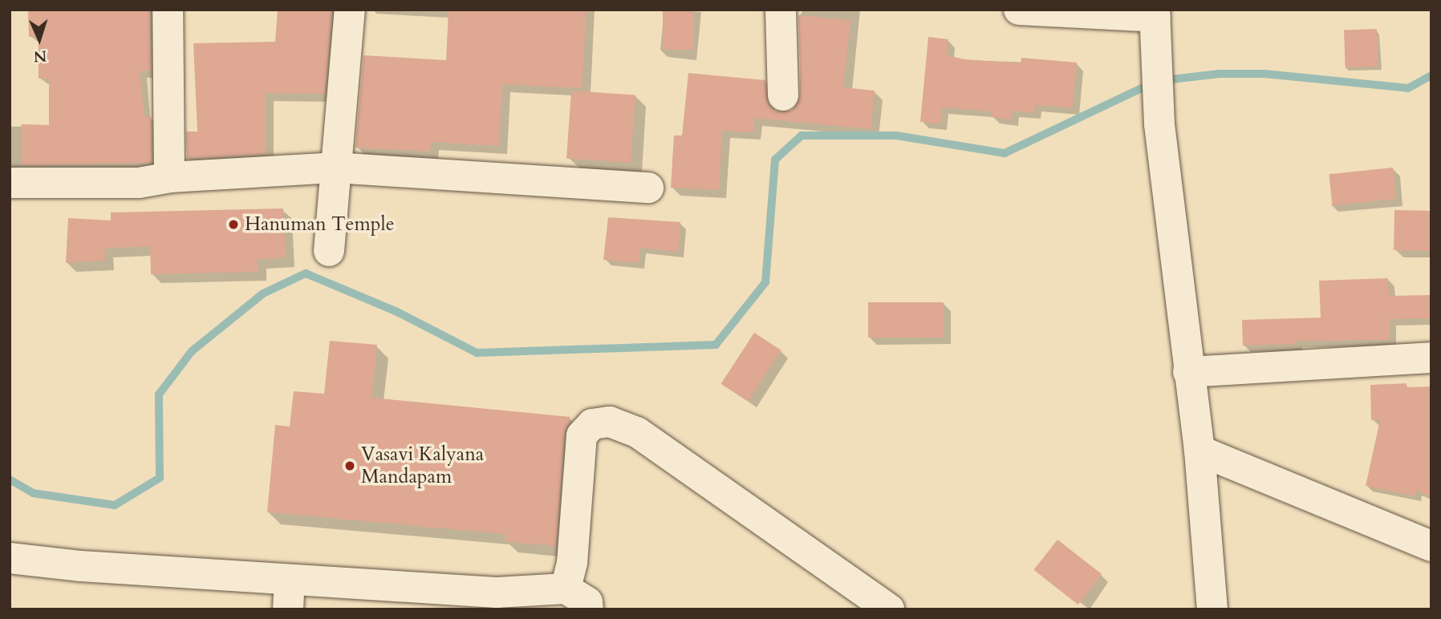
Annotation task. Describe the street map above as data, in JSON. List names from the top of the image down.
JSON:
{
  "places": ["Hanuman Temple", "Vasavi Kalyana Mandapam"],
  "north": "bottom"
}
